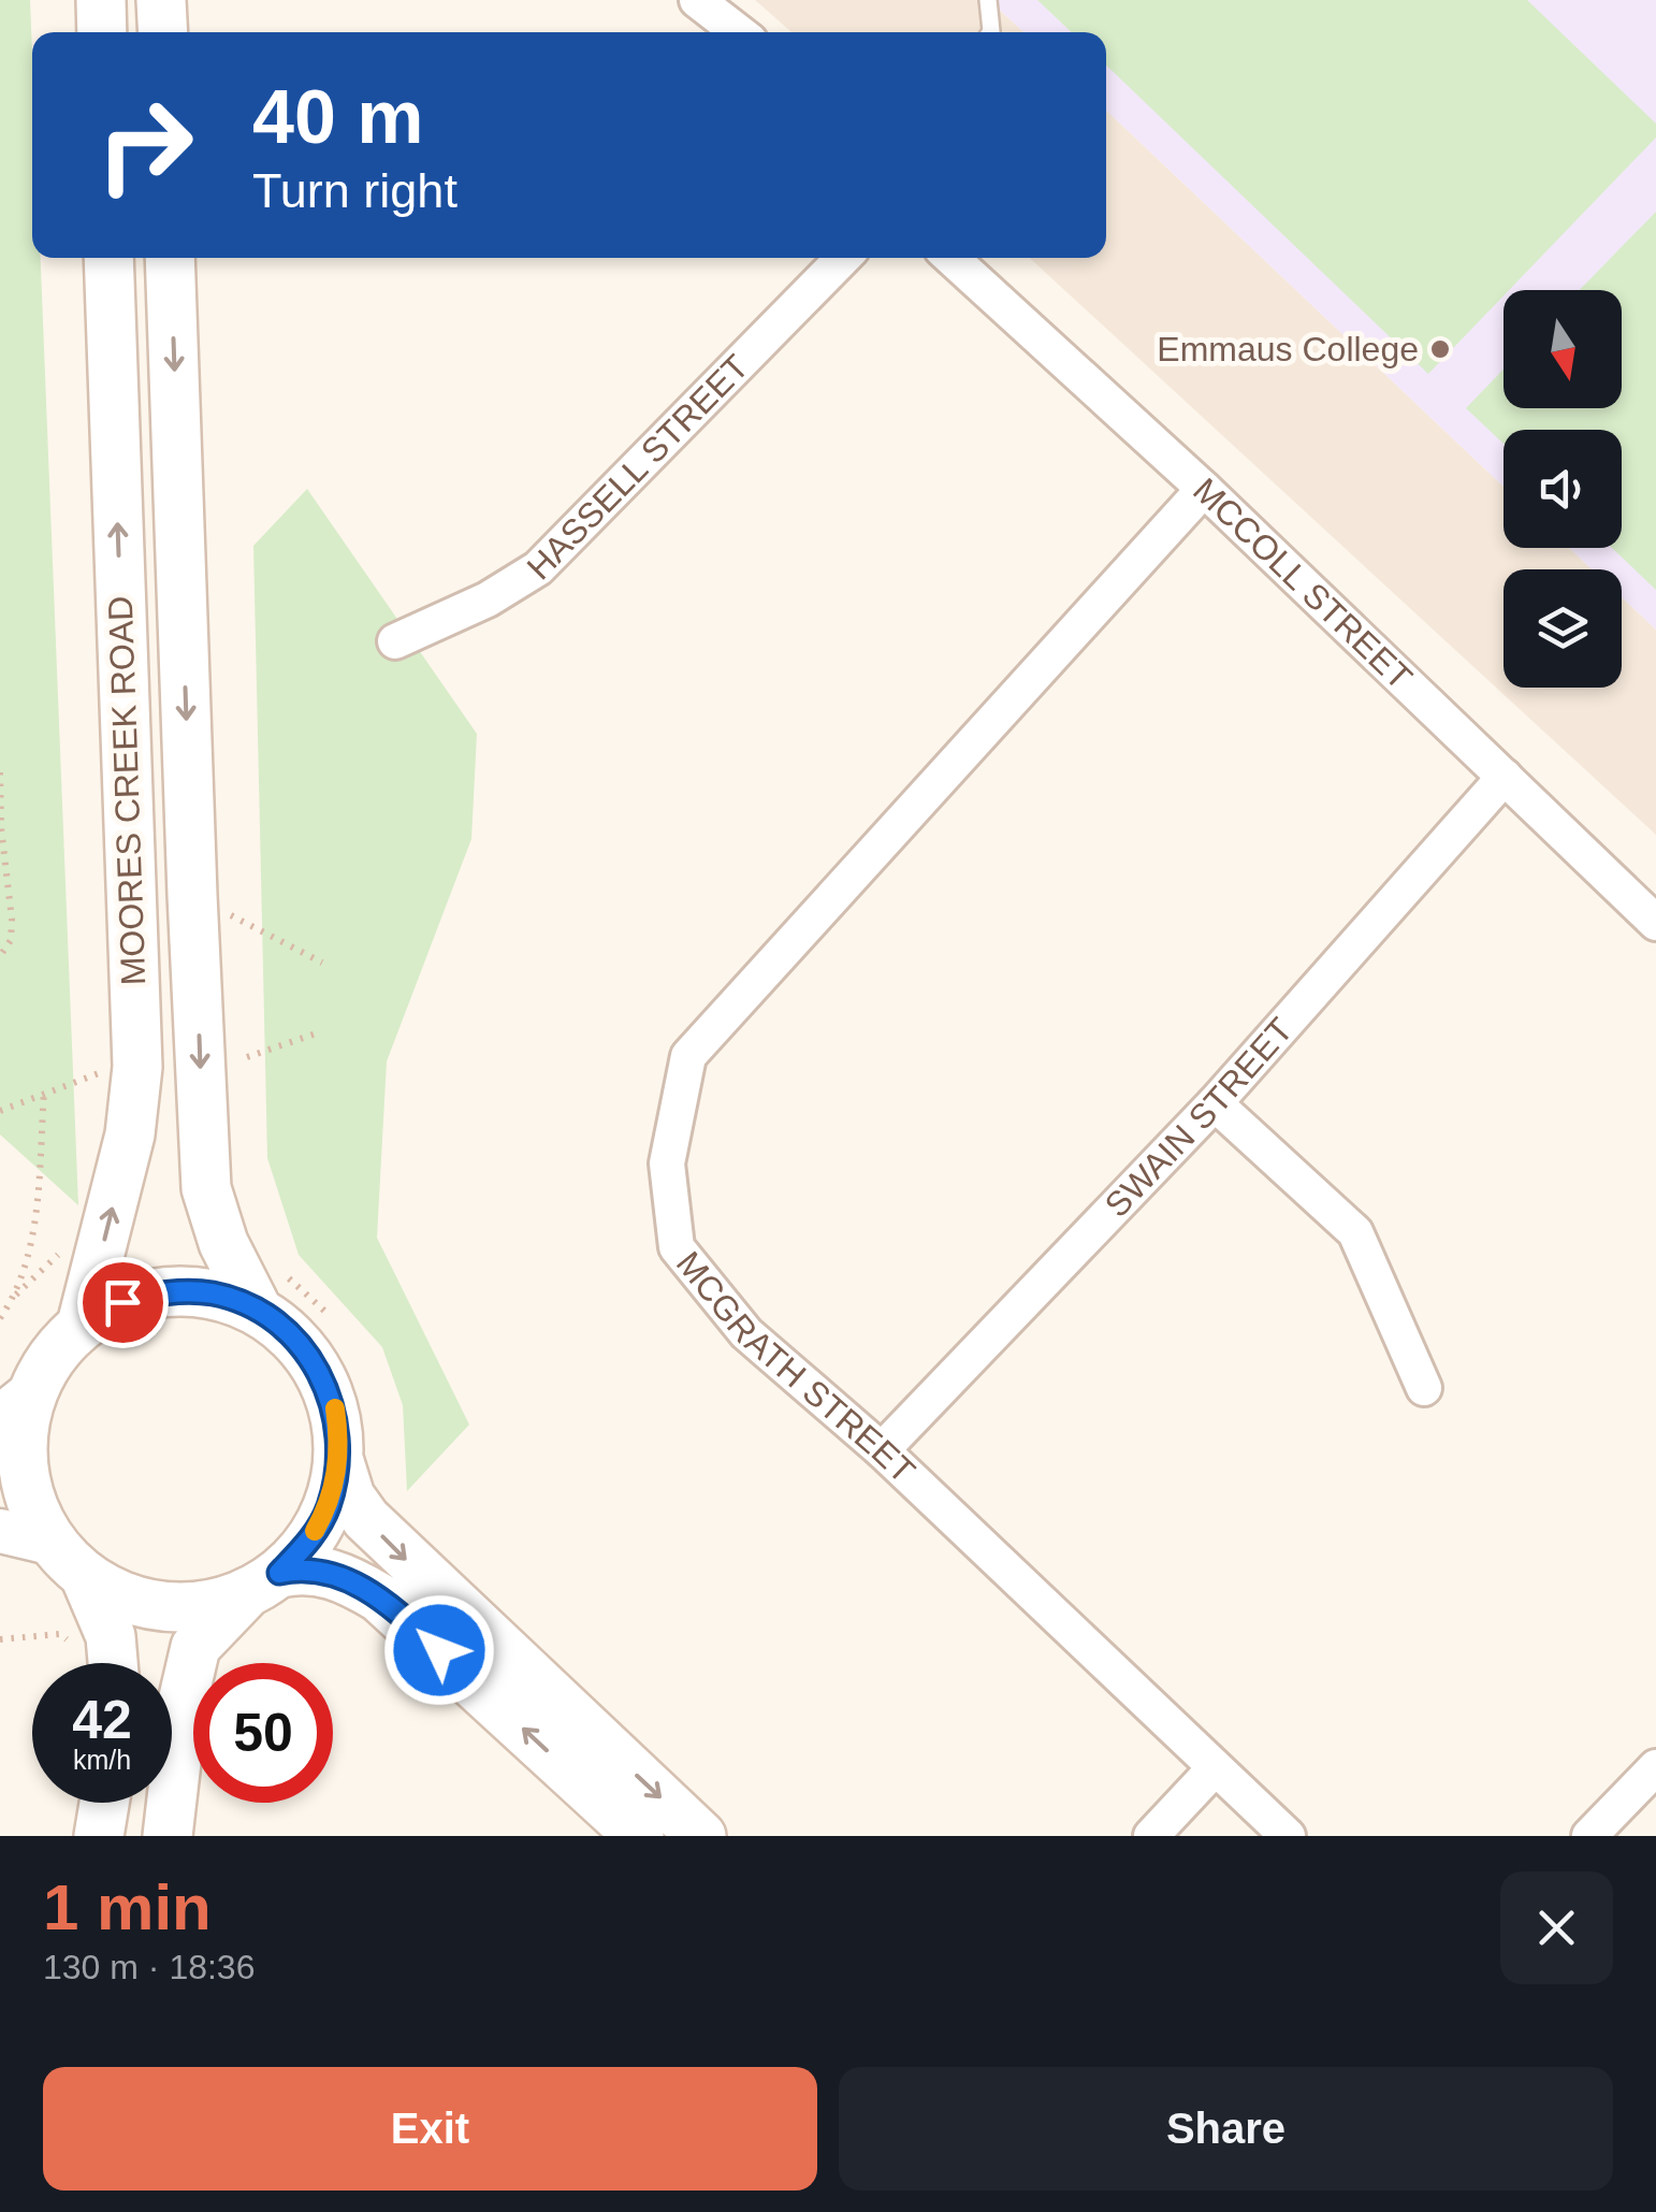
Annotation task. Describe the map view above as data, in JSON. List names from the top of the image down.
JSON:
{
  "streets": {
    "main road": ["MOORES CREEK ROAD"],
    "street": [
      "HASSELL STREET",
      "MCCOLL STREET",
      "SWAIN STREET",
      "MCGRATH STREET"
    ]
  },
  "crossings": [
    ["MCCOLL STREET", "SWAIN STREET"],
    ["MCCOLL STREET", "MCGRATH STREET"],
    ["SWAIN STREET", "MCGRATH STREET"]
  ],
  "places": ["Emmaus College"],
  "north": "bottom",
  "page": {
    "turn": ["40 m", "Turn right"],
    "speed": "42 km/h",
    "limit": "50",
    "heading": ["1 min", "130 m · 18:36"],
    "buttons": ["Exit", "Share"]
  }
}
